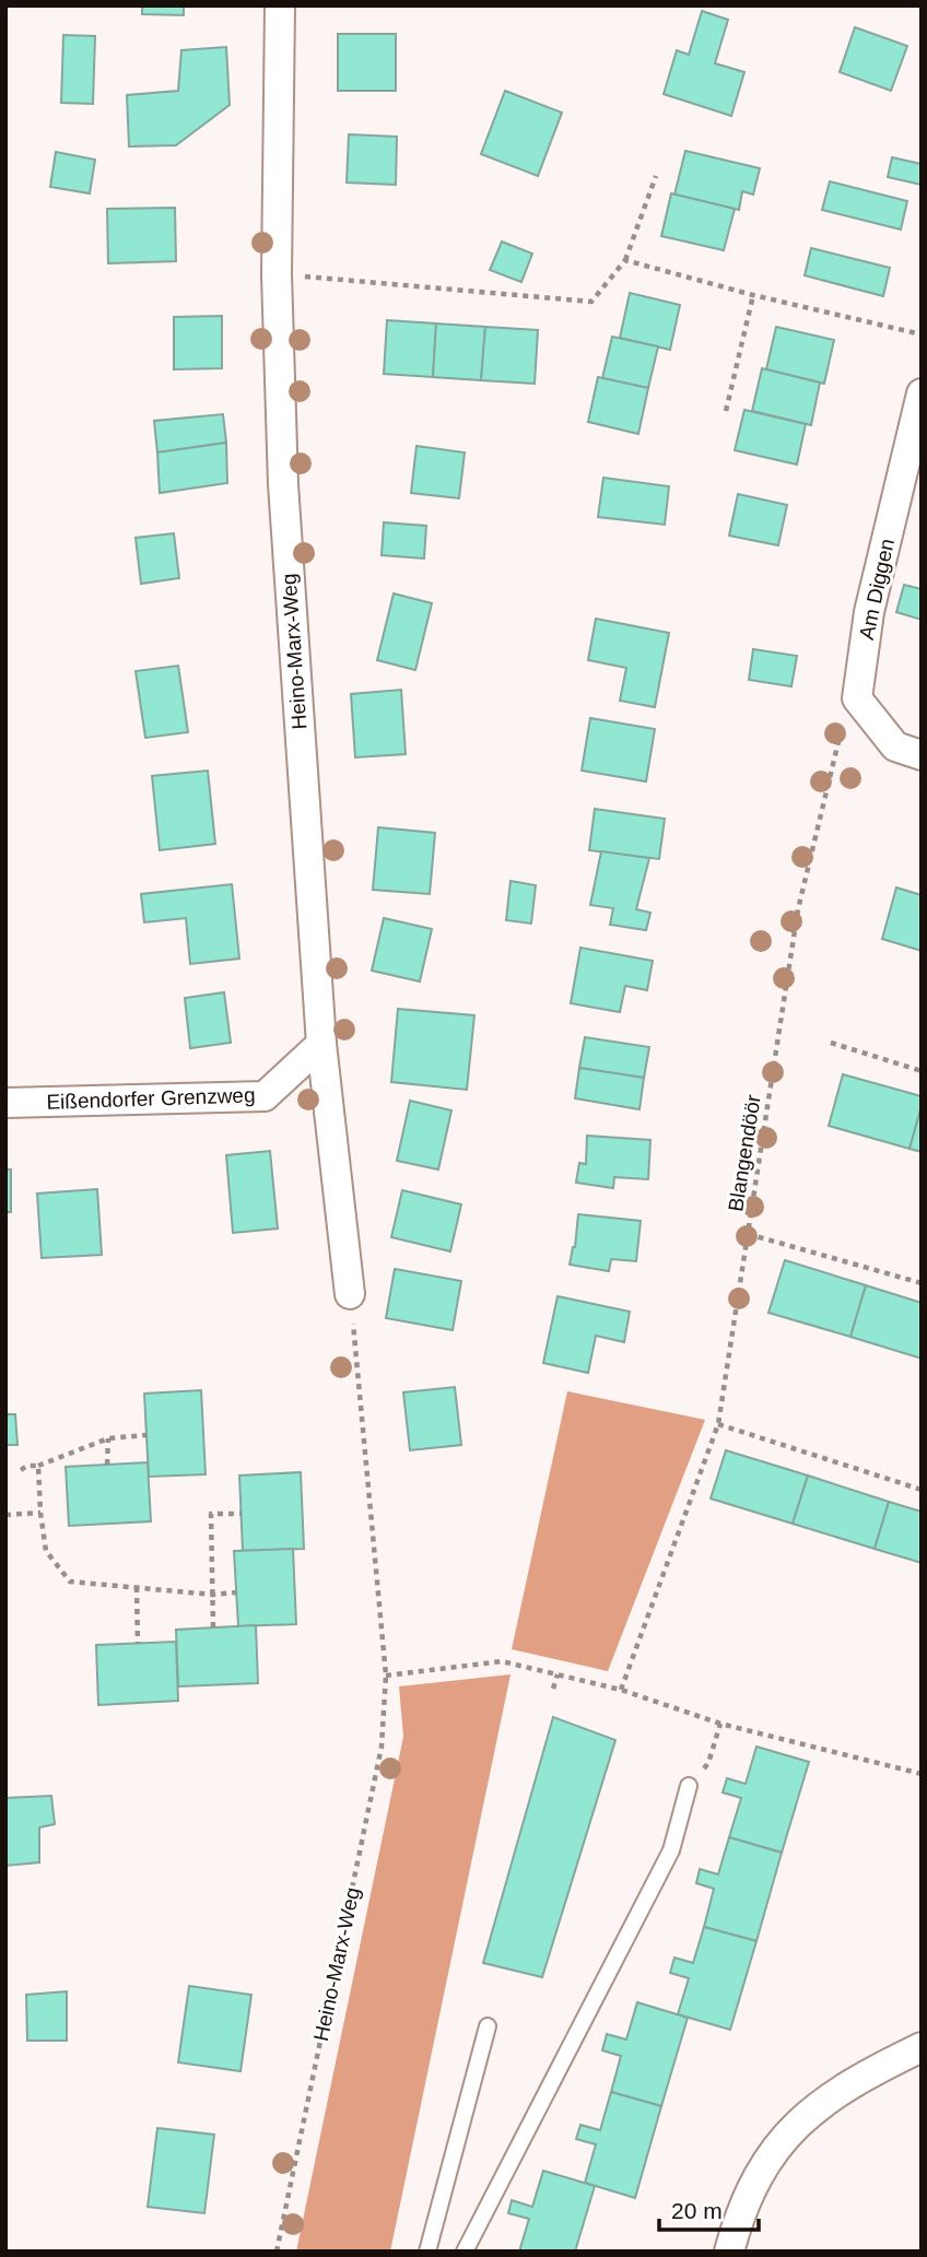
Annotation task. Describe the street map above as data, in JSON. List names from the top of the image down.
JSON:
{
  "streets": {
    "street": ["Am Diggen", "Heino-Marx-Weg", "Eißendorfer Grenzweg"],
    "path": ["Blangendöör"]
  },
  "crossings": [
    ["Heino-Marx-Weg", "Eißendorfer Grenzweg"]
  ],
  "scale_bar": "20 m"
}
